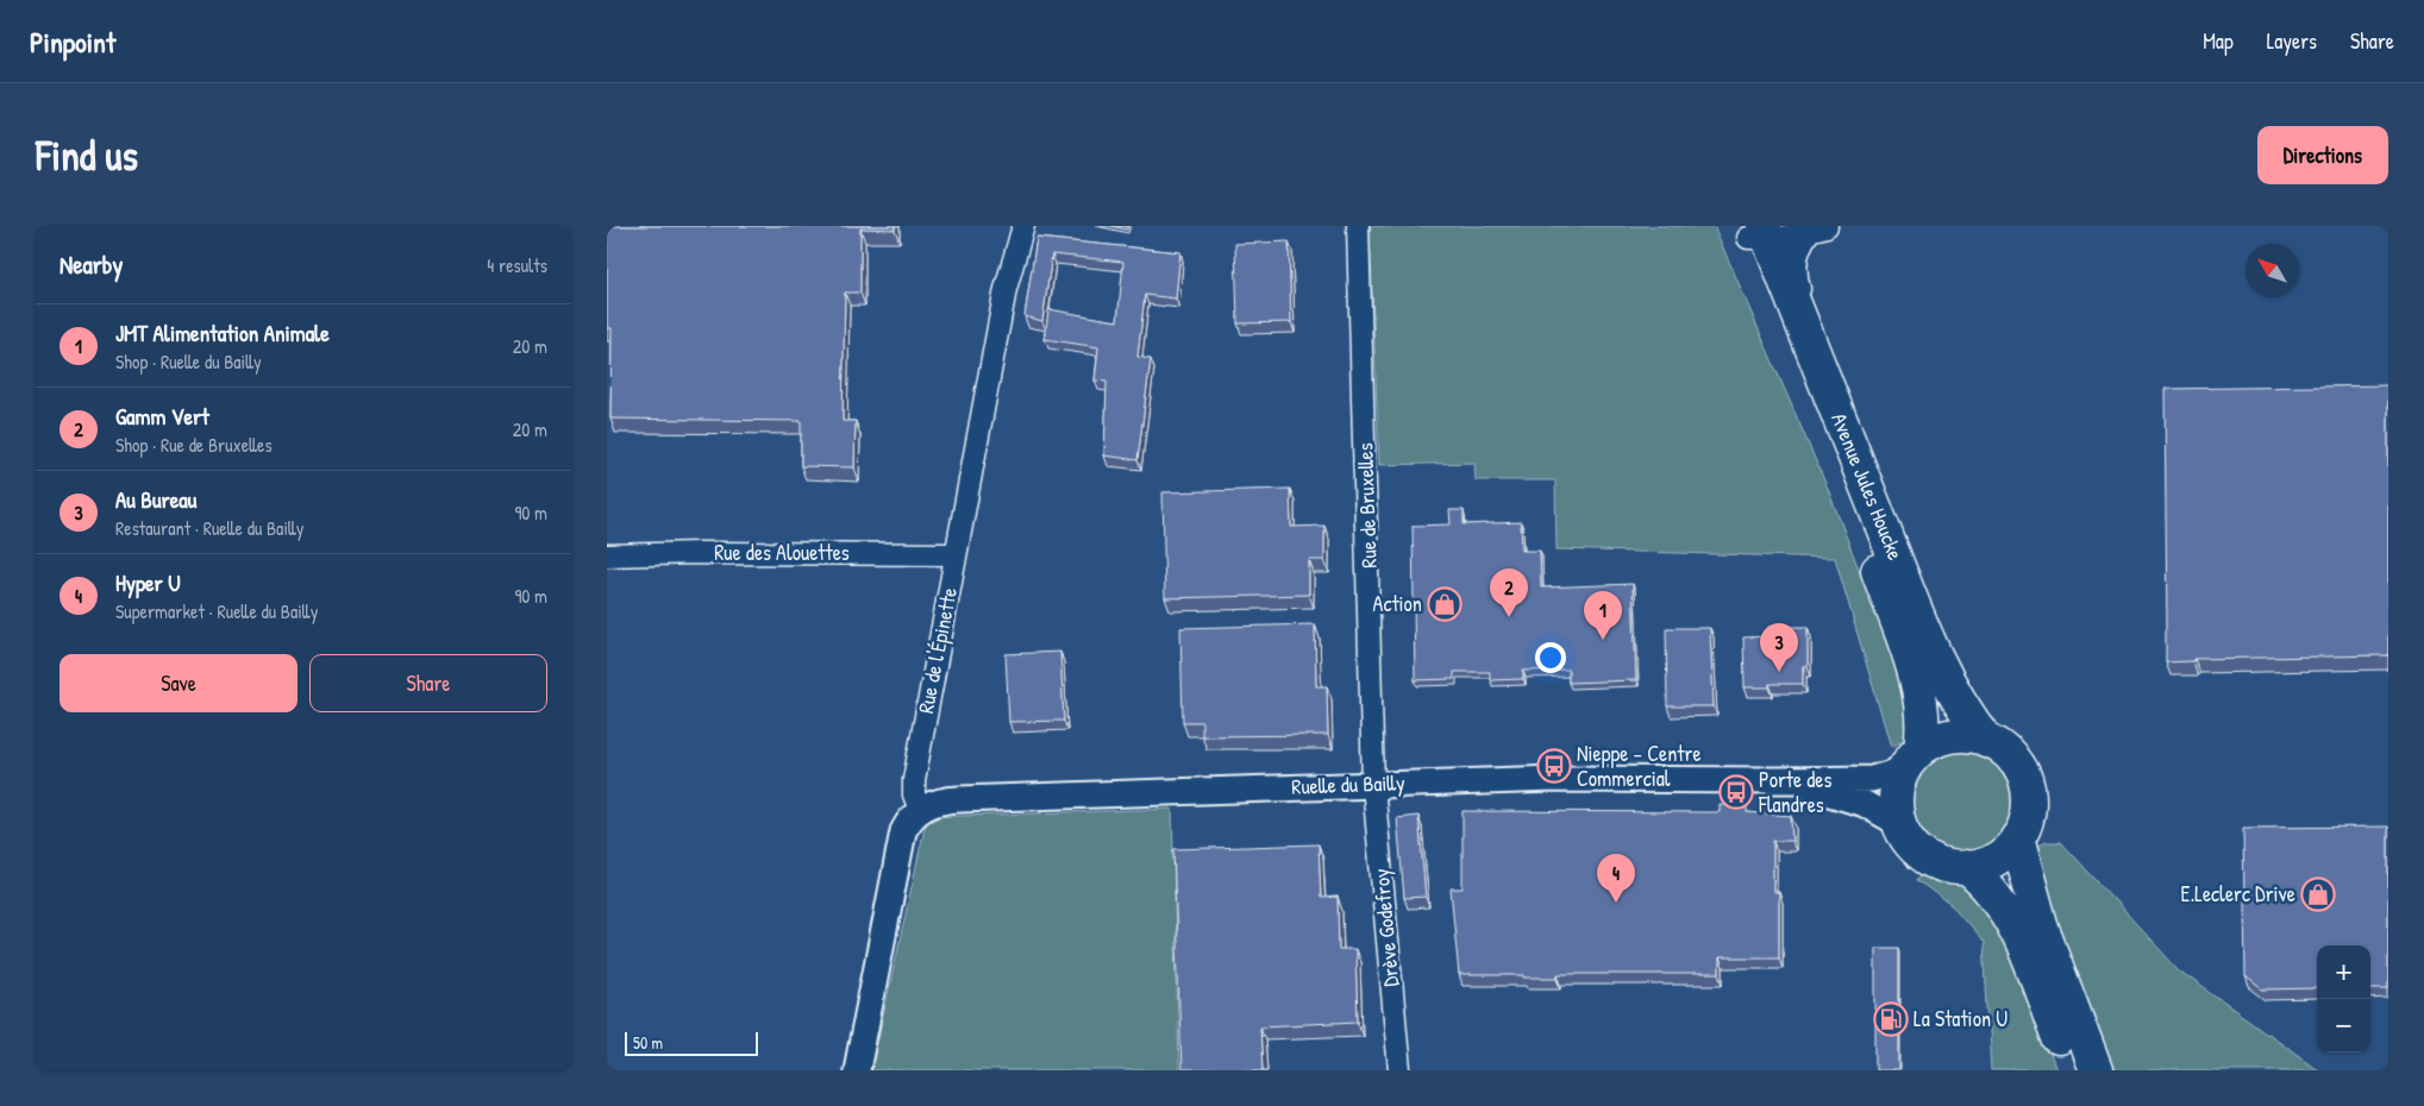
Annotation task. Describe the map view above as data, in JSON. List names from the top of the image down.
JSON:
{
  "streets": {
    "main road": ["Avenue Jules Houcke"],
    "street": [
      "Rue de Bruxelles",
      "Rue des Alouettes",
      "Rue de l'Épinette",
      "Ruelle du Bailly",
      "Drève Godefroy"
    ]
  },
  "crossings": [
    ["Avenue Jules Houcke", "Ruelle du Bailly"],
    ["Rue de Bruxelles", "Ruelle du Bailly"],
    ["Rue de Bruxelles", "Drève Godefroy"],
    ["Rue des Alouettes", "Rue de l'Épinette"],
    ["Rue de l'Épinette", "Ruelle du Bailly"],
    ["Ruelle du Bailly", "Drève Godefroy"]
  ],
  "places": {
    "shop": ["Action", "E.Leclerc Drive"],
    "bus stop": ["Nieppe – Centre Commercial", "Porte des Flandres"],
    "fuel station": ["La Station U"]
  },
  "scale_bar": "50 m",
  "north": "top left",
  "page": {
    "header": "Pinpoint",
    "nav": ["Map", "Layers", "Share"],
    "buttons": [
      "Directions",
      ["Save", "Share"]
    ],
    "title": "Find us",
    "heading": ["Nearby", "4 results"],
    "list": [
      {
        "mark": "1",
        "name": "JMT Alimentation Animale",
        "note": "Shop · Ruelle du Bailly",
        "value": "20 m"
      },
      {
        "mark": "2",
        "name": "Gamm Vert",
        "note": "Shop · Rue de Bruxelles",
        "value": "20 m"
      },
      {
        "mark": "3",
        "name": "Au Bureau",
        "note": "Restaurant · Ruelle du Bailly",
        "value": "90 m"
      },
      {
        "mark": "4",
        "name": "Hyper U",
        "note": "Supermarket · Ruelle du Bailly",
        "value": "90 m"
      }
    ],
    "pins": [
      "2",
      "1",
      "3",
      "4"
    ],
    "map_buttons": ["+", "−"],
    "scale": "50 m"
  }
}
